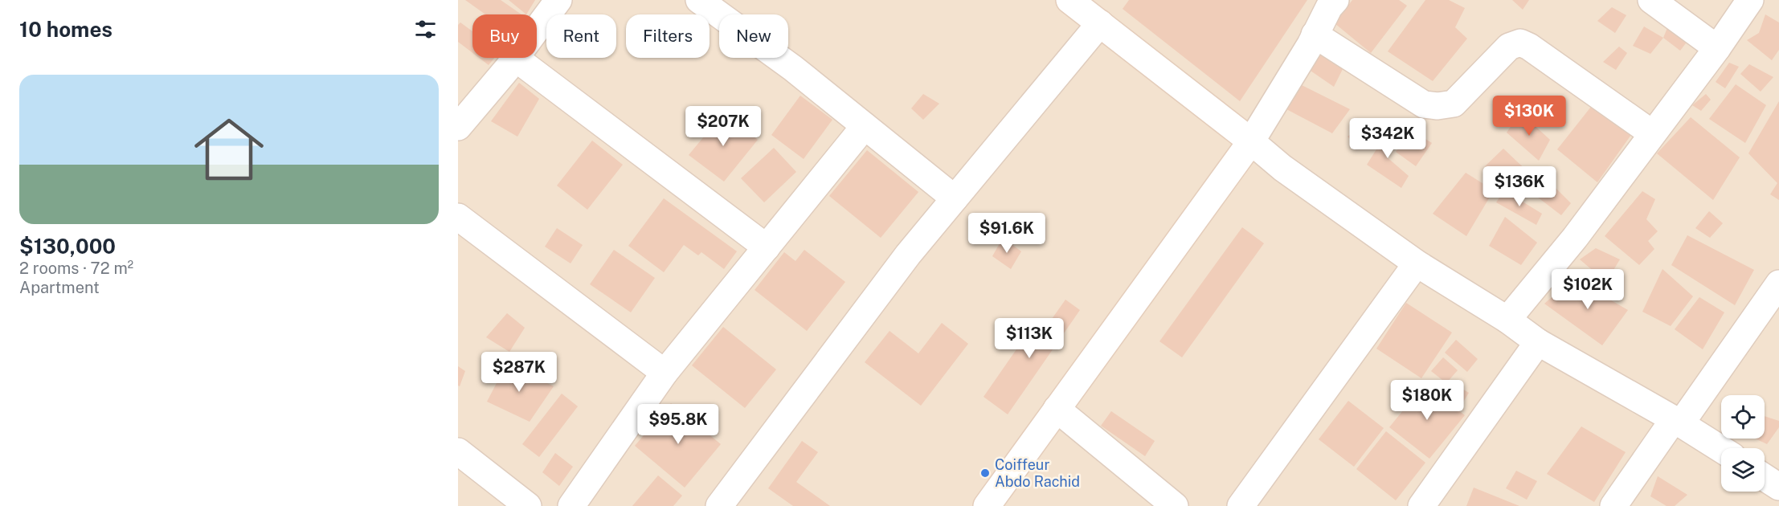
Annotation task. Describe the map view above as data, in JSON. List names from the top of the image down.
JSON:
{
  "places": ["Coiffeur Abdo Rachid"],
  "page": {
    "heading": "10 homes",
    "chip": [
      "Buy",
      "Rent",
      "Filters",
      "New"
    ],
    "list": [
      {
        "name": "$130,000",
        "note": "2 rooms · 72 m² · Apartment"
      }
    ],
    "price": [
      "$130K",
      "$207K",
      "$342K",
      "$136K",
      "$91.6K",
      "$102K",
      "$113K",
      "$287K",
      "$180K",
      "$95.8K"
    ]
  }
}
